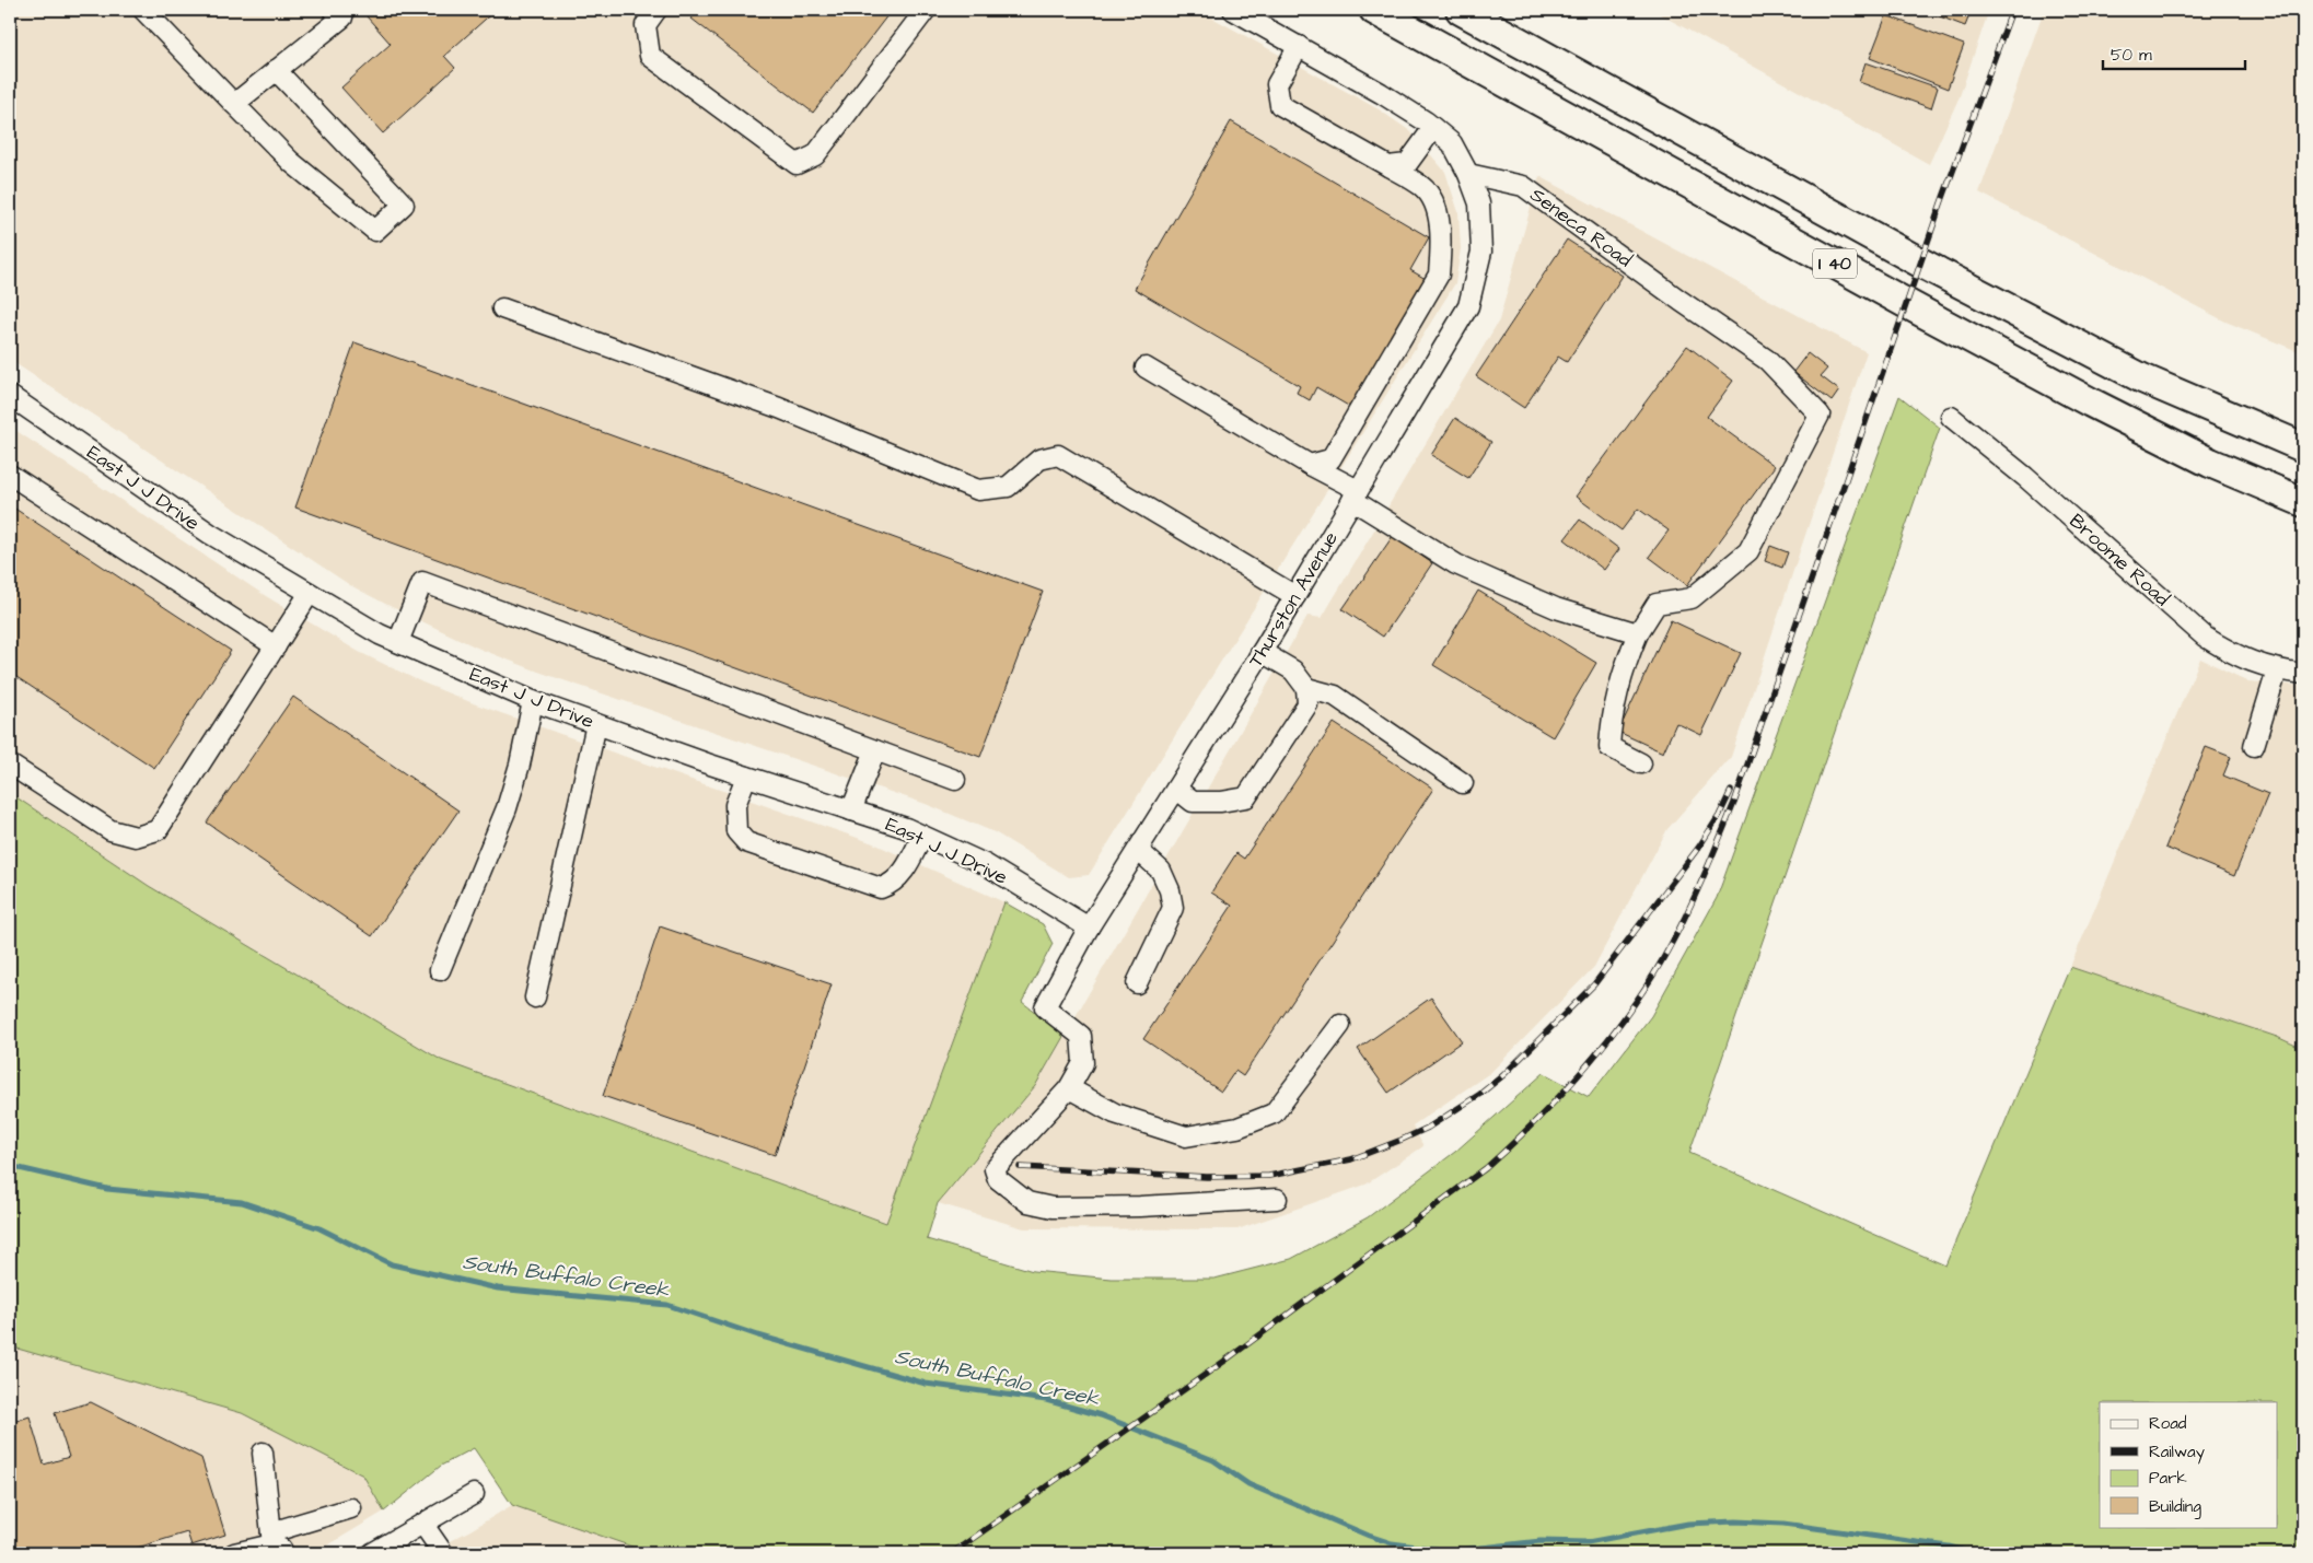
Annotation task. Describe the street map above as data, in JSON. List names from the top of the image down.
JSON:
{
  "streets": {
    "highway": ["I 40"],
    "street": [
      "Seneca Road",
      "East J J Drive",
      "Broome Road",
      "Thurston Avenue"
    ]
  },
  "crossings": [
    ["Seneca Road", "Thurston Avenue"],
    ["East J J Drive", "Thurston Avenue"]
  ],
  "water": ["South Buffalo Creek"],
  "legend": [
    "Road",
    "Railway",
    "Park",
    "Building"
  ],
  "scale_bar": "50 m"
}
